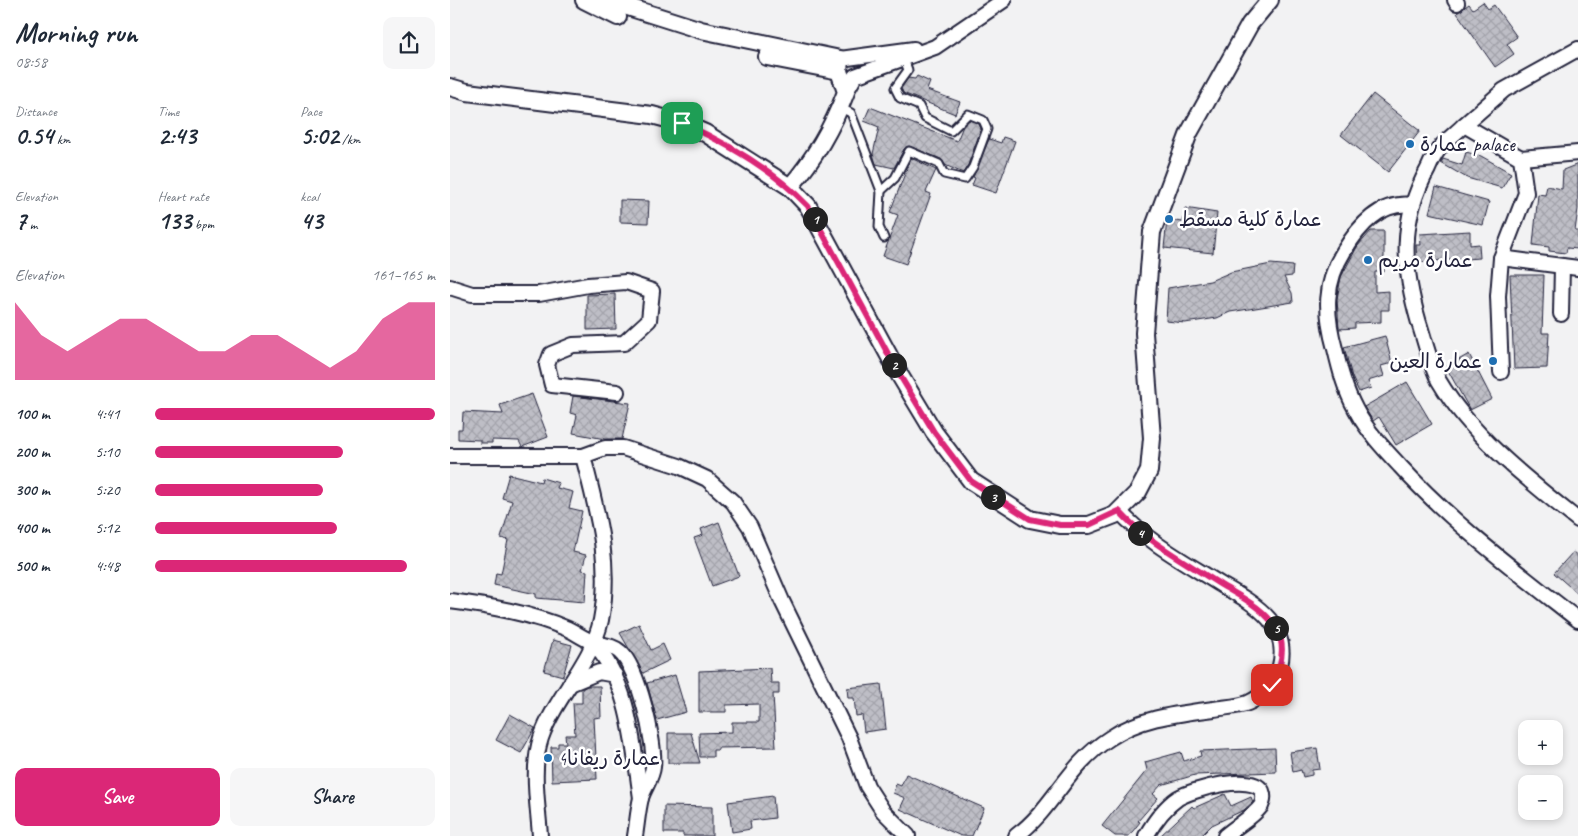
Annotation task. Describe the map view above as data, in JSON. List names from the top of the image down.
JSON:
{
  "places": [
    "عمارة palace",
    "عمارة كلية مسقط",
    "عمارة مريم",
    "عمارة العين",
    "عمارة ريفانا4"
  ],
  "page": {
    "heading": ["Morning run", "08:58"],
    "stats": [
      ["Distance", "0.54 km"],
      ["Time", "2:43"],
      ["Pace", "5:02 /km"],
      ["Elevation", "7 m"],
      ["Heart rate", "133 bpm"],
      ["kcal", "43"]
    ],
    "pins": [
      "1",
      "2",
      "3",
      "4",
      "5"
    ],
    "chart": ["Elevation", "161–165 m"],
    "list": [
      {
        "name": "100 m",
        "note": "4:41"
      },
      {
        "name": "200 m",
        "note": "5:10"
      },
      {
        "name": "300 m",
        "note": "5:20"
      },
      {
        "name": "400 m",
        "note": "5:12"
      },
      {
        "name": "500 m",
        "note": "4:48"
      }
    ],
    "map_buttons": ["+", "−"],
    "buttons": ["Save", "Share"]
  }
}
